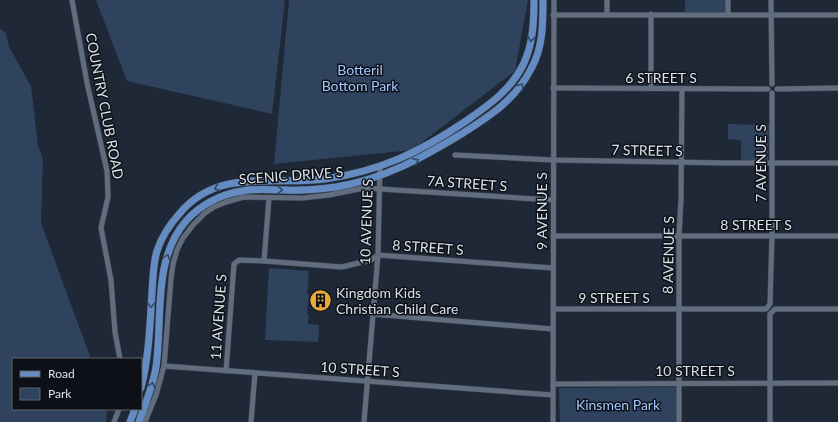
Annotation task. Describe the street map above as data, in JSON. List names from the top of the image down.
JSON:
{
  "streets": {
    "main road": ["SCENIC DRIVE S"],
    "street": [
      "6 STREET S",
      "COUNTRY CLUB ROAD",
      "7 STREET S",
      "7 AVENUE S",
      "7A STREET S",
      "9 AVENUE S",
      "10 AVENUE S",
      "8 STREET S",
      "8 AVENUE S",
      "9 STREET S",
      "11 AVENUE S",
      "10 STREET S"
    ]
  },
  "crossings": [
    ["6 STREET S", "7 AVENUE S"],
    ["6 STREET S", "9 AVENUE S"],
    ["6 STREET S", "8 AVENUE S"],
    ["7 STREET S", "7 AVENUE S"],
    ["7 STREET S", "9 AVENUE S"],
    ["7 STREET S", "8 AVENUE S"],
    ["7 AVENUE S", "8 STREET S"],
    ["7 AVENUE S", "9 STREET S"],
    ["SCENIC DRIVE S", "7A STREET S"],
    ["SCENIC DRIVE S", "10 AVENUE S"],
    ["SCENIC DRIVE S", "10 STREET S"],
    ["7A STREET S", "9 AVENUE S"],
    ["7A STREET S", "10 AVENUE S"],
    ["9 AVENUE S", "8 STREET S"],
    ["9 AVENUE S", "9 STREET S"],
    ["9 AVENUE S", "10 STREET S"],
    ["10 AVENUE S", "8 STREET S"],
    ["10 AVENUE S", "10 STREET S"],
    ["8 STREET S", "8 AVENUE S"],
    ["8 STREET S", "11 AVENUE S"],
    ["8 AVENUE S", "9 STREET S"],
    ["8 AVENUE S", "10 STREET S"],
    ["11 AVENUE S", "10 STREET S"]
  ],
  "parks": ["Botteril Bottom Park", "Kinsmen Park"],
  "places": {
    "building": ["Kingdom Kids Christian Child Care"]
  },
  "legend": ["Road", "Park"]
}
